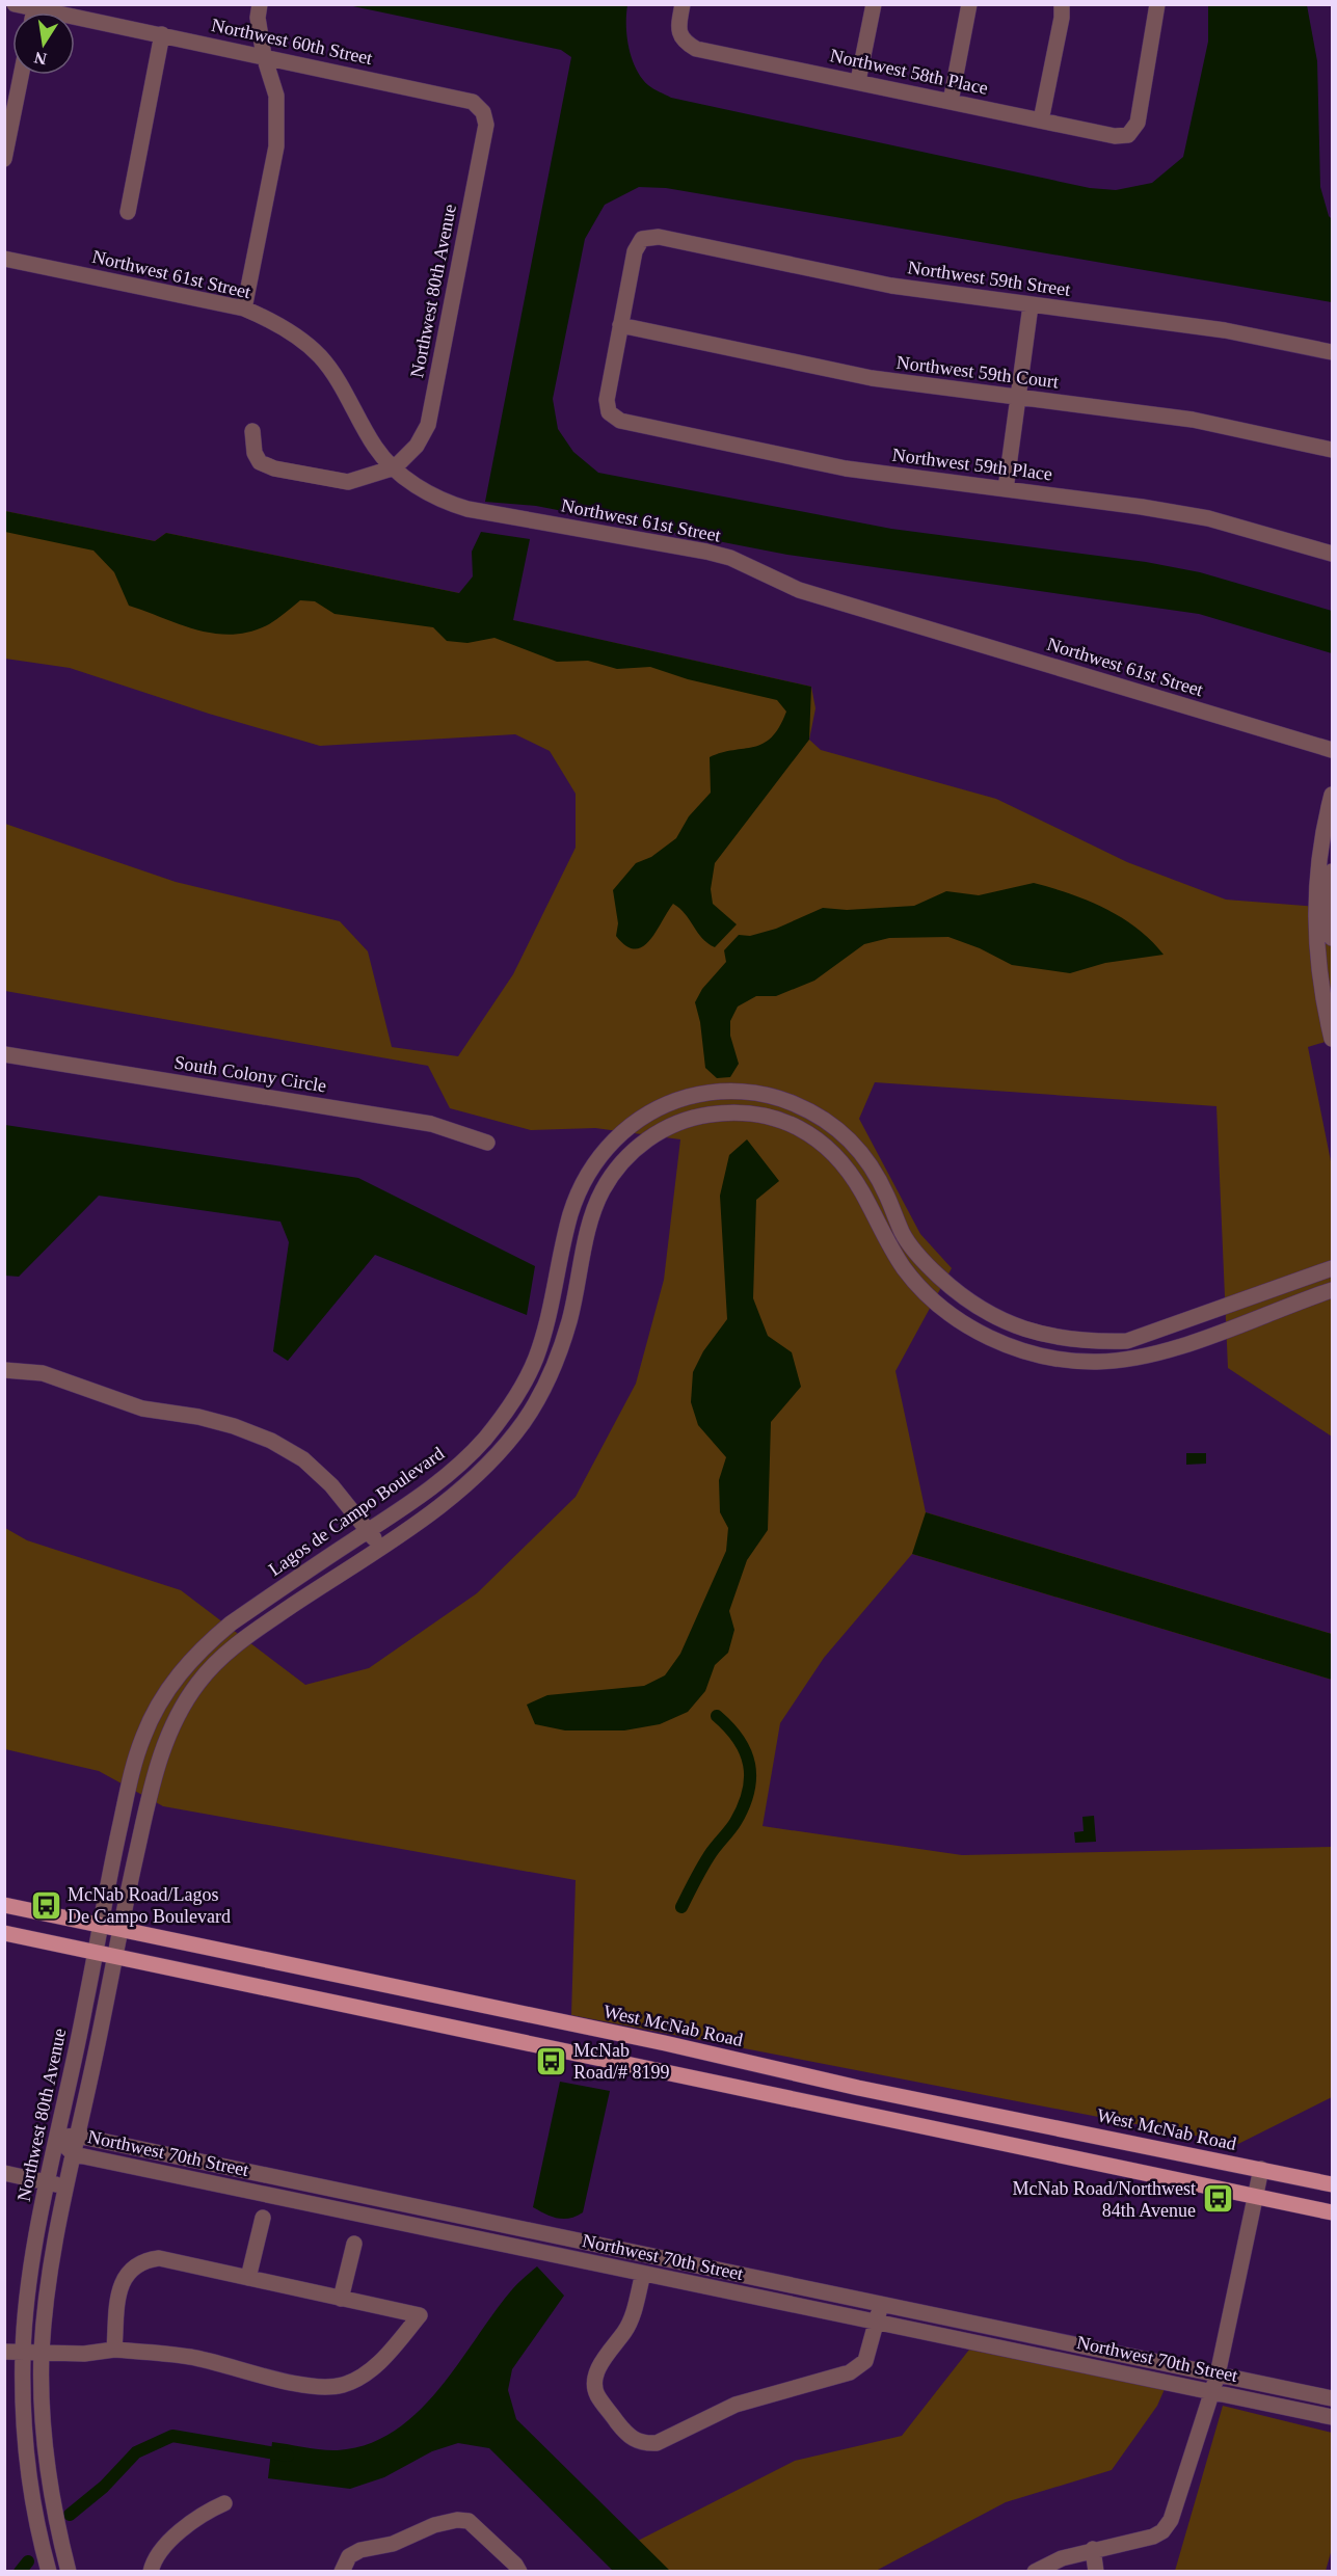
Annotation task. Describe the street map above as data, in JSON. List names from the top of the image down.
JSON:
{
  "streets": {
    "main road": ["West McNab Road"],
    "street": [
      "Northwest 60th Street",
      "Northwest 58th Place",
      "Northwest 61st Street",
      "Northwest 59th Street",
      "Northwest 80th Avenue",
      "Northwest 59th Court",
      "Northwest 59th Place",
      "South Colony Circle",
      "Lagos de Campo Boulevard",
      "Northwest 70th Street"
    ]
  },
  "crossings": [
    ["Northwest 60th Street", "Northwest 80th Avenue"],
    ["Northwest 61st Street", "Northwest 80th Avenue"],
    ["Northwest 59th Street", "Northwest 59th Court"],
    ["Northwest 59th Street", "Northwest 59th Place"],
    ["Northwest 80th Avenue", "Lagos de Campo Boulevard"],
    ["Northwest 80th Avenue", "West McNab Road"],
    ["Northwest 80th Avenue", "Northwest 70th Street"],
    ["Northwest 59th Court", "Northwest 59th Place"],
    ["Lagos de Campo Boulevard", "West McNab Road"]
  ],
  "places": {
    "bus stop": ["McNab Road/Lagos De Campo Boulevard", "McNab Road/# 8199", "McNab Road/Northwest 84th Avenue"]
  },
  "north": "bottom"
}
